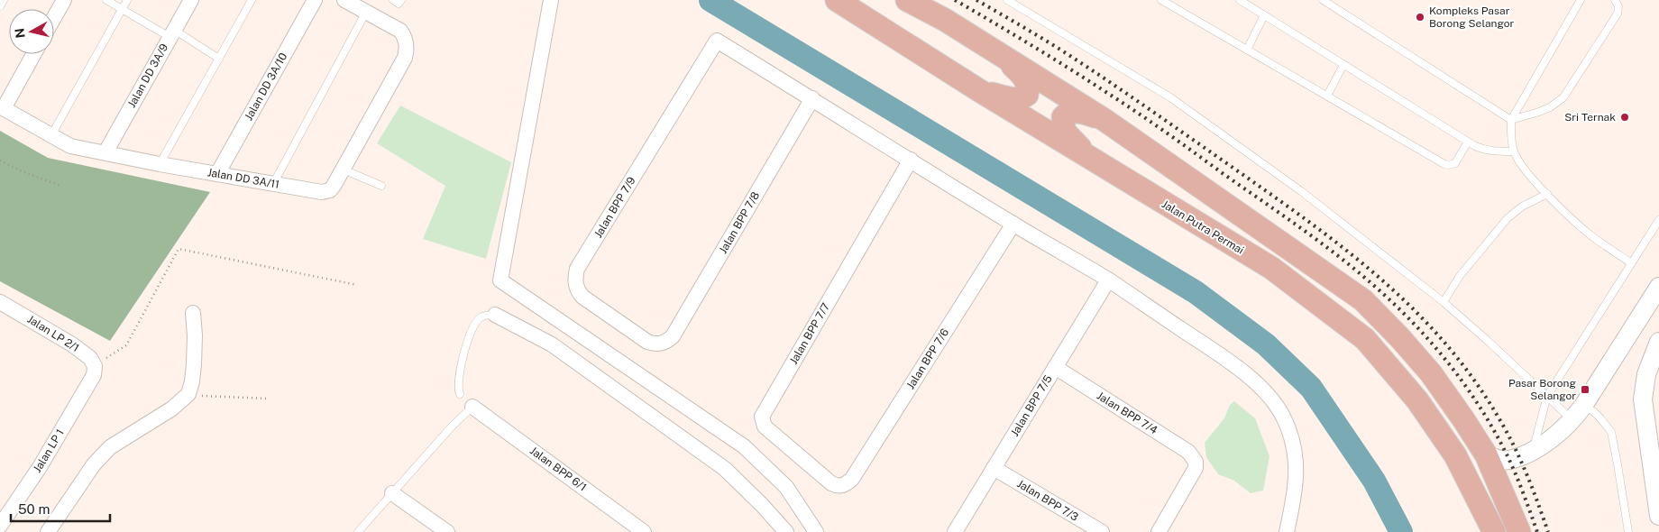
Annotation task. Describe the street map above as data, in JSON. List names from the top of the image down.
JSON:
{
  "streets": {
    "main road": ["Jalan Putra Permai"],
    "street": [
      "Jalan DD 3A/9",
      "Jalan DD 3A/10",
      "Jalan DD 3A/11",
      "Jalan BPP 7/9",
      "Jalan BPP 7/8",
      "Jalan LP 2/1",
      "Jalan BPP 7/7",
      "Jalan BPP 7/6",
      "Jalan BPP 7/5",
      "Jalan BPP 7/4",
      "Jalan LP 1",
      "Jalan BPP 6/1",
      "Jalan BPP 7/3"
    ]
  },
  "crossings": [
    ["Jalan DD 3A/9", "Jalan DD 3A/11"],
    ["Jalan DD 3A/10", "Jalan DD 3A/11"],
    ["Jalan BPP 7/9", "Jalan BPP 7/8"],
    ["Jalan LP 2/1", "Jalan LP 1"],
    ["Jalan BPP 7/7", "Jalan BPP 7/6"],
    ["Jalan BPP 7/5", "Jalan BPP 7/4"],
    ["Jalan BPP 7/5", "Jalan BPP 7/3"]
  ],
  "places": {
    "other": ["Kompleks Pasar Borong Selangor", "Sri Ternak"],
    "transit": ["Pasar Borong Selangor"]
  },
  "scale_bar": "50 m",
  "north": "left"
}
